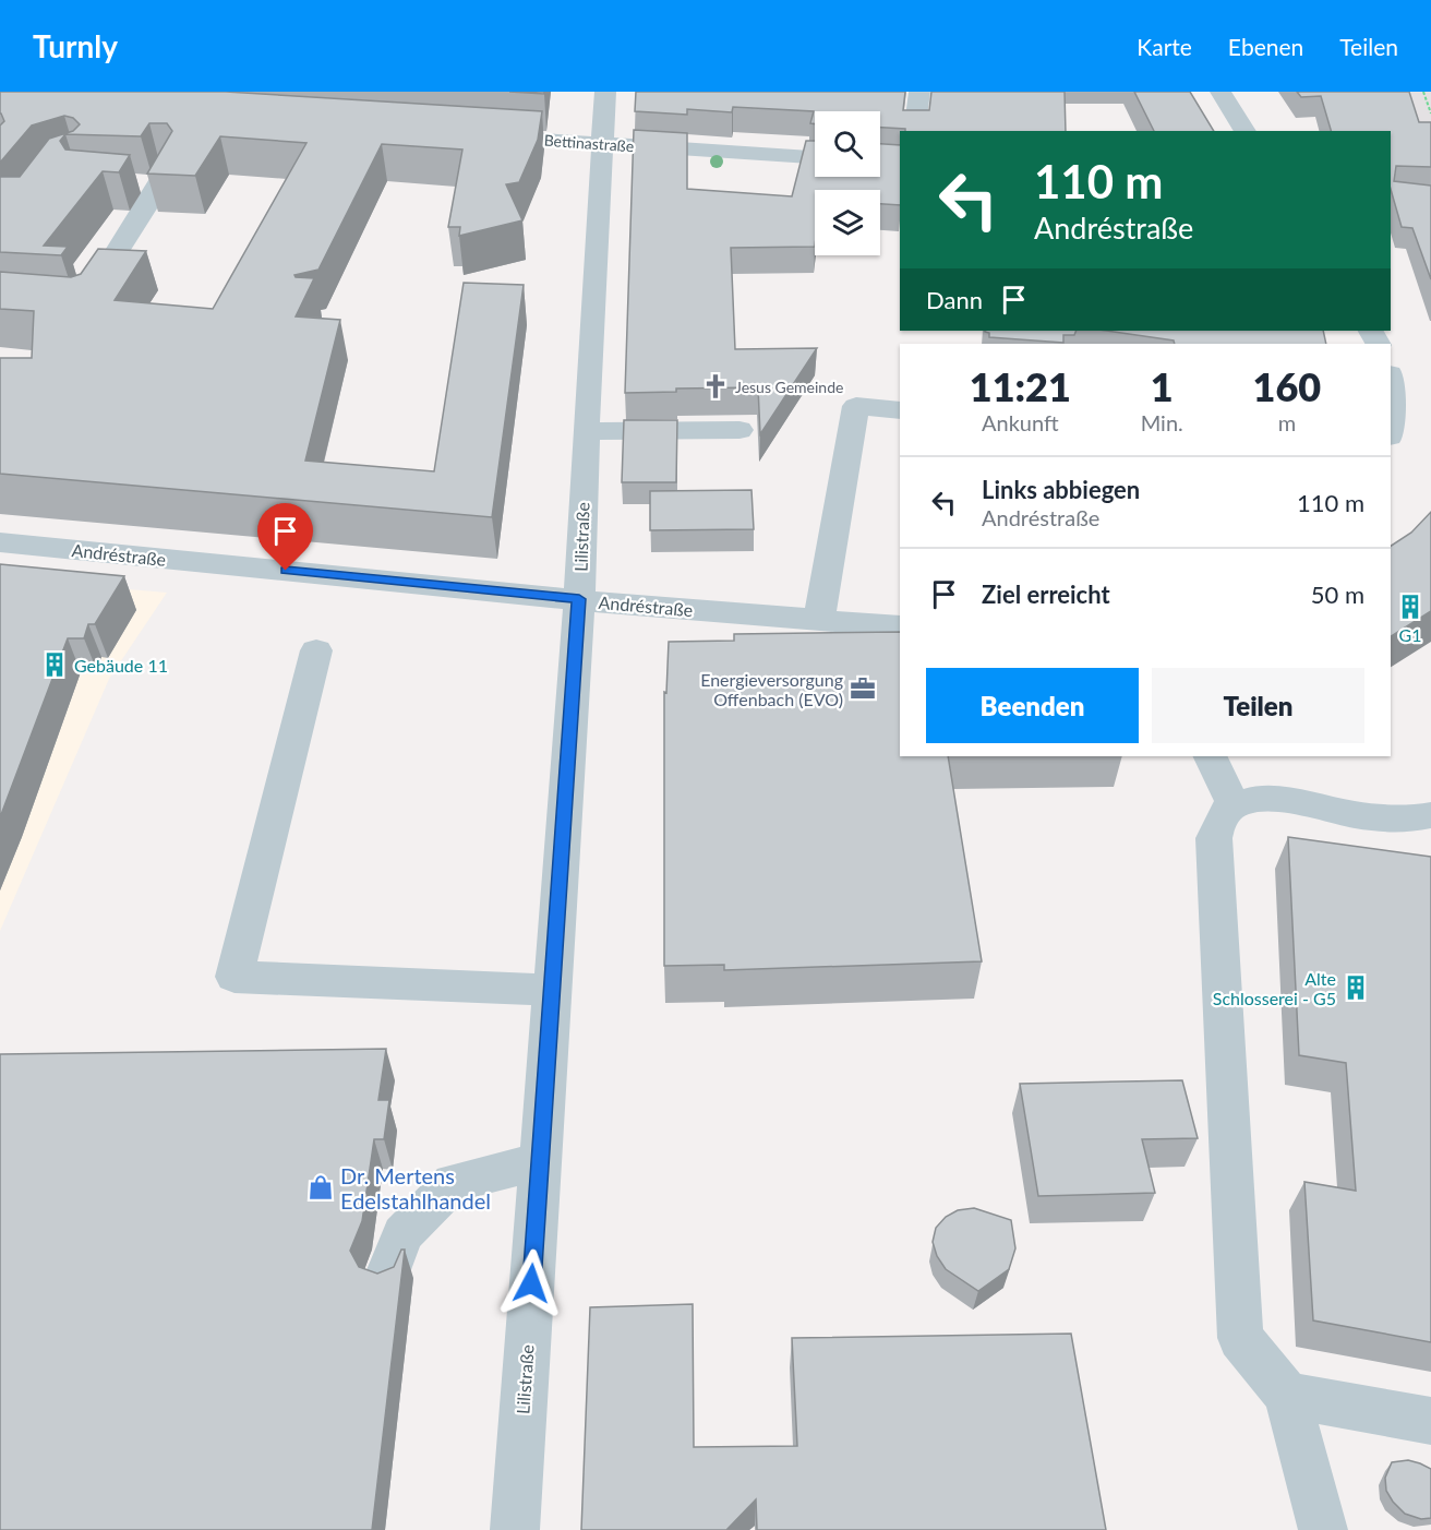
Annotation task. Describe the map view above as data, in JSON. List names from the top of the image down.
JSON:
{
  "streets": {
    "street": ["Bettinastraße", "Lilistraße", "Andréstraße"]
  },
  "crossings": [
    ["Bettinastraße", "Lilistraße"],
    ["Lilistraße", "Andréstraße"]
  ],
  "places": {
    "church": ["Jesus Gemeinde"],
    "building": ["G1", "Gebäude 11", "Alte Schlosserei - G5"],
    "office": ["Energieversorgung Offenbach (EVO)"],
    "shop": ["Dr. Mertens Edelstahlhandel"]
  },
  "page": {
    "header": "Turnly",
    "nav": ["Karte", "Ebenen", "Teilen"],
    "turn": ["110 m", "Andréstraße"],
    "then": "Dann",
    "eta": [
      "11:21",
      "Ankunft",
      "1",
      "Min.",
      "160",
      "m"
    ],
    "list": [
      {
        "name": "Links abbiegen",
        "note": "Andréstraße",
        "value": "110 m"
      },
      {
        "name": "Ziel erreicht",
        "value": "50 m"
      }
    ],
    "buttons": ["Beenden", "Teilen"]
  }
}
